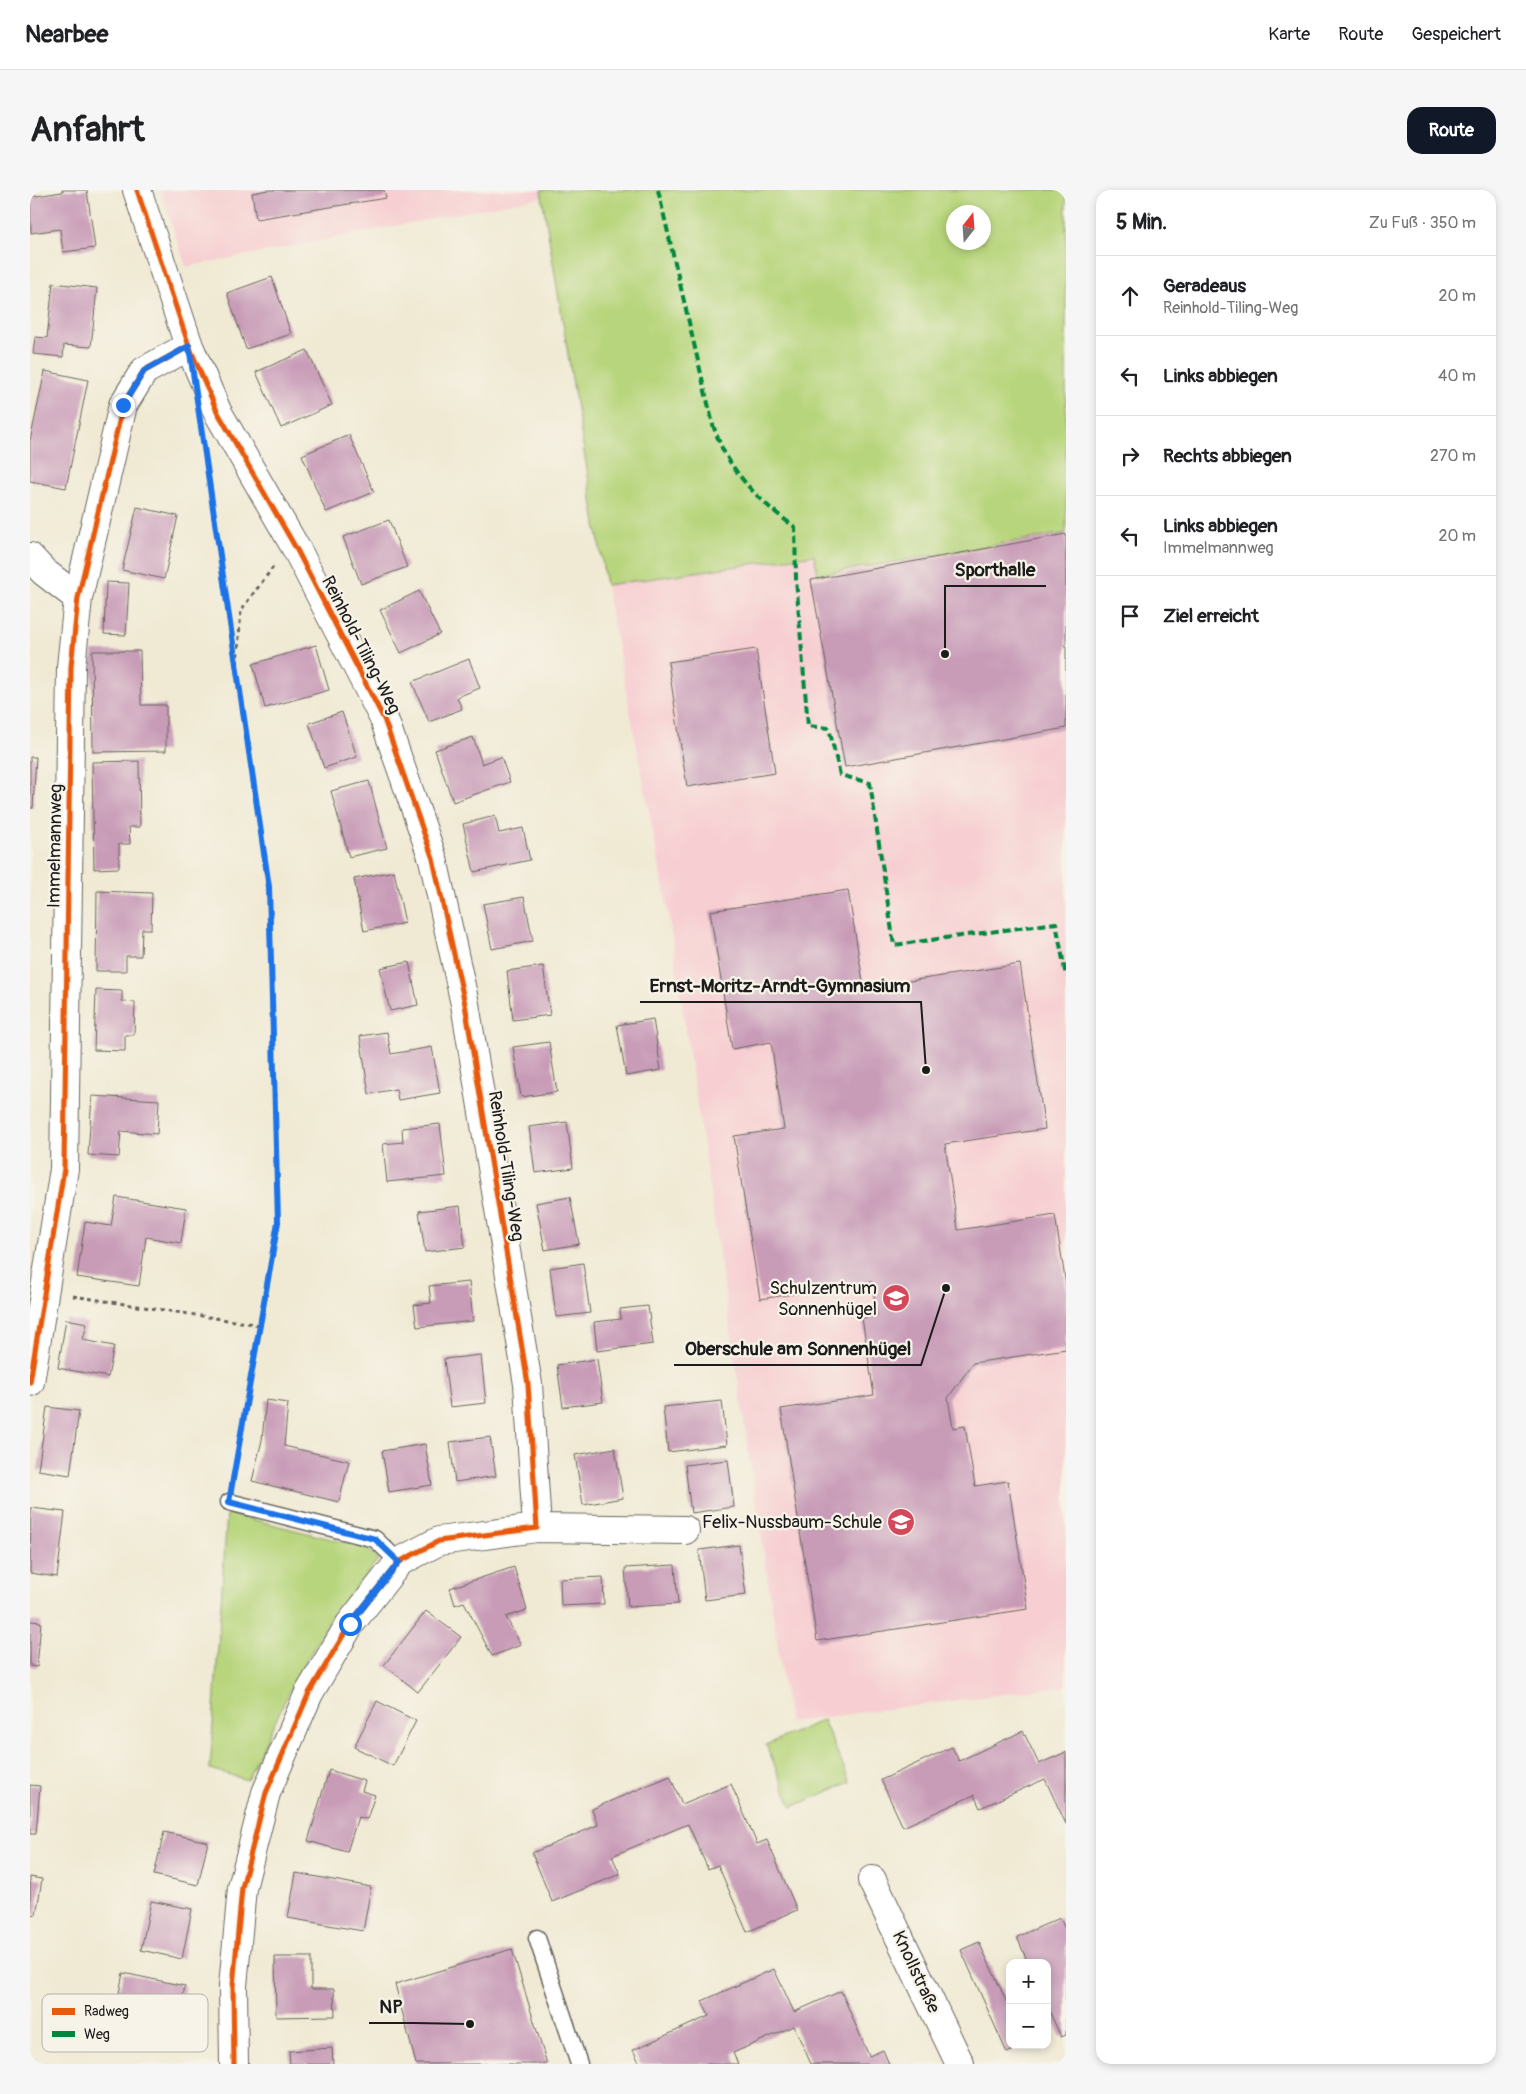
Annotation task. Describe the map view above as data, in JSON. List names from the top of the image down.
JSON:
{
  "streets": {
    "street": ["Reinhold-Tiling-Weg", "Immelmannweg", "Knollstraße"]
  },
  "crossings": [
    ["Reinhold-Tiling-Weg", "Immelmannweg"]
  ],
  "places": {
    "other": [
      "Sporthalle",
      "Ernst-Moritz-Arndt-Gymnasium",
      "Oberschule am Sonnenhügel",
      "NP"
    ],
    "school or university": ["Schulzentrum Sonnenhügel", "Felix-Nussbaum-Schule"]
  },
  "legend": ["Radweg", "Weg"],
  "north": "top",
  "page": {
    "header": "Nearbee",
    "nav": ["Karte", "Route", "Gespeichert"],
    "buttons": "Route",
    "title": "Anfahrt",
    "heading": ["5 Min.", "Zu Fuß · 350 m"],
    "list": [
      ["Geradeaus", "Reinhold-Tiling-Weg", "20 m"],
      ["Links abbiegen", "40 m"],
      ["Rechts abbiegen", "270 m"],
      ["Links abbiegen", "Immelmannweg", "20 m"],
      "Ziel erreicht"
    ],
    "map_buttons": ["+", "−"]
  }
}
